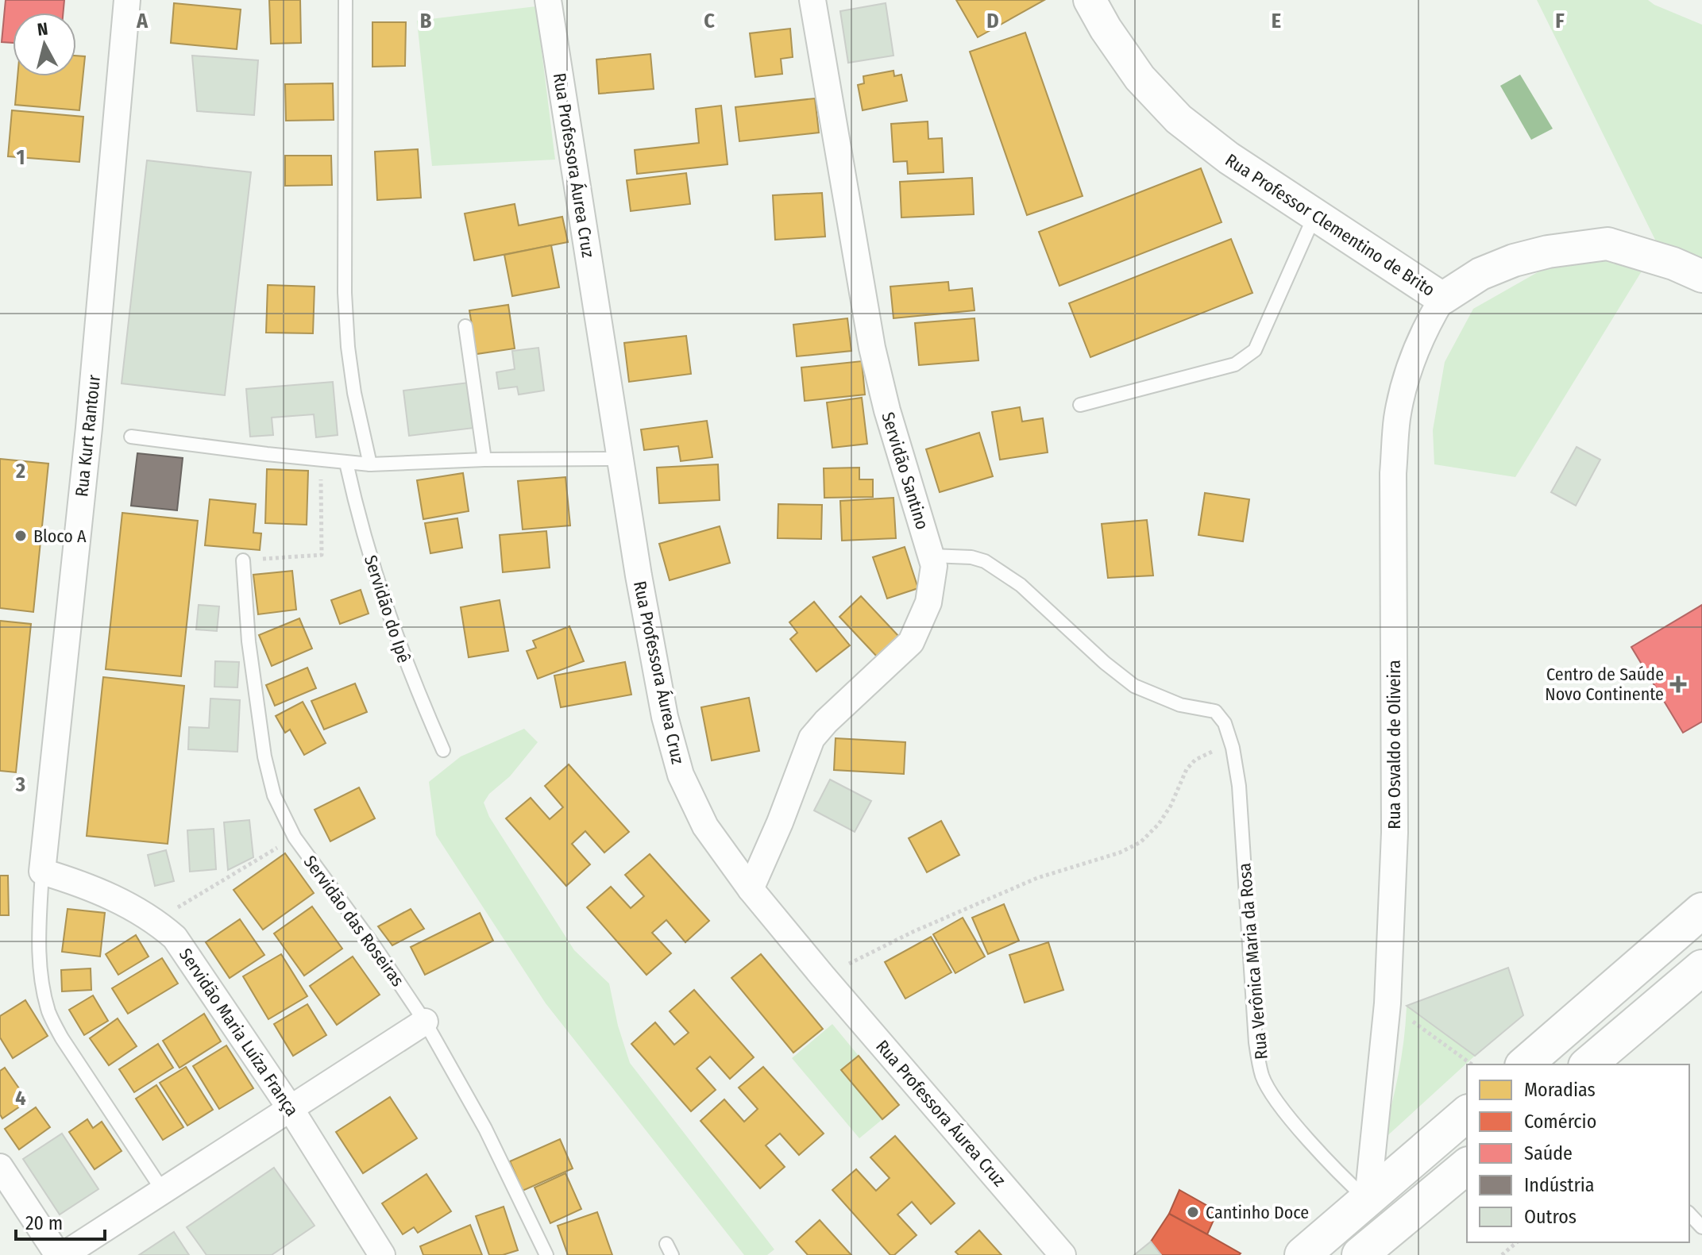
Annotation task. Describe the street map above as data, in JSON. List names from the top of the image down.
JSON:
{
  "streets": {
    "street": [
      "Rua Professora Áurea Cruz",
      "Rua Professor Clementino de Brito",
      "Rua Kurt Rantour",
      "Servidão Santino",
      "Rua Osvaldo de Oliveira",
      "Servidão Maria Luíza França"
    ],
    "lane": ["Servidão do Ipê", "Servidão das Roseiras", "Rua Verônica Maria da Rosa"]
  },
  "crossings": [
    ["Rua Professora Áurea Cruz", "Servidão Santino"],
    ["Rua Professor Clementino de Brito", "Rua Osvaldo de Oliveira"],
    ["Rua Kurt Rantour", "Servidão Maria Luíza França"],
    ["Servidão Santino", "Rua Verônica Maria da Rosa"],
    ["Rua Osvaldo de Oliveira", "Rua Verônica Maria da Rosa"]
  ],
  "places": {
    "other": ["Bloco A", "Cantinho Doce"],
    "health": ["Centro de Saúde Novo Continente"]
  },
  "legend": [
    "Moradias",
    "Comércio",
    "Saúde",
    "Indústria",
    "Outros"
  ],
  "scale_bar": "20 m",
  "north": "top",
  "grid": {
    "columns": [
      "A",
      "B",
      "C",
      "D",
      "E",
      "F"
    ],
    "rows": [
      "1",
      "2",
      "3",
      "4"
    ]
  }
}
